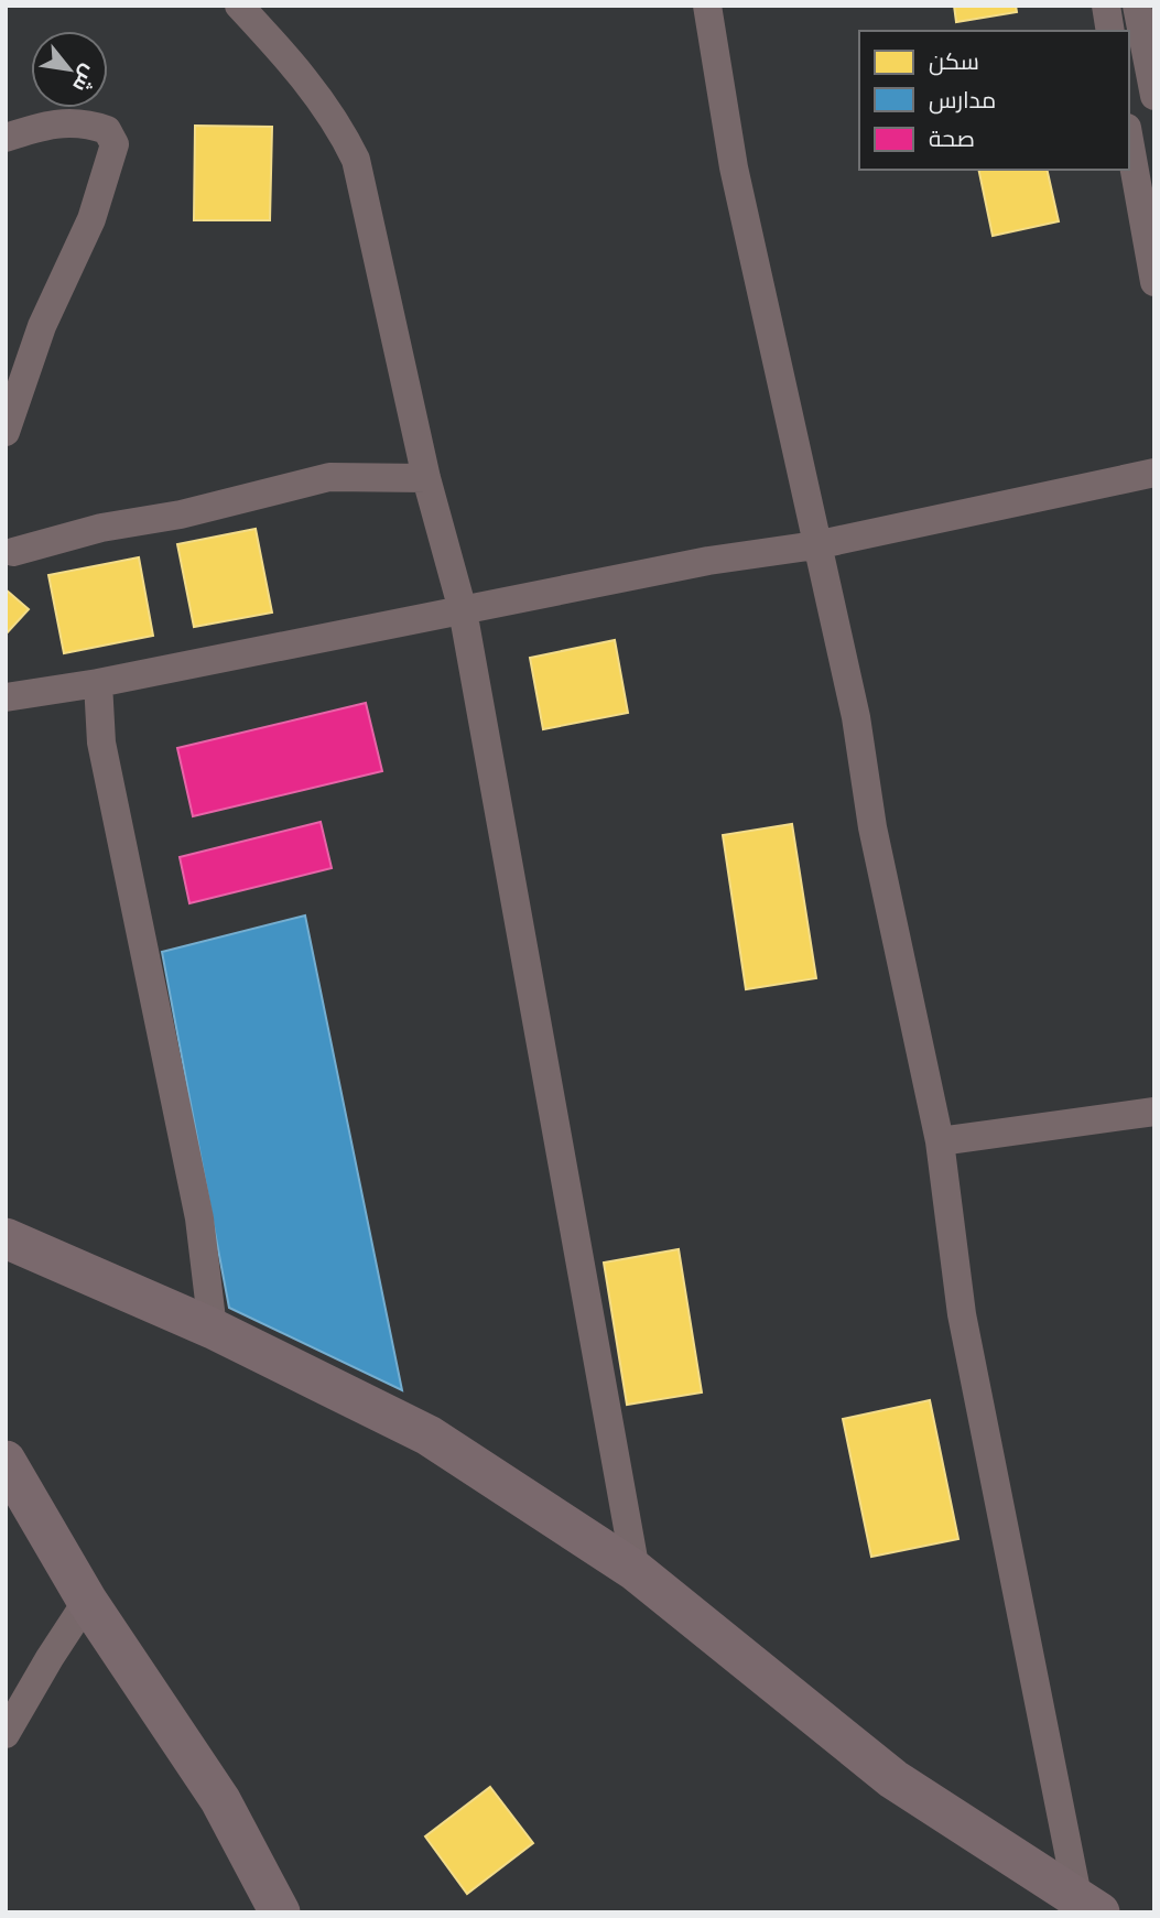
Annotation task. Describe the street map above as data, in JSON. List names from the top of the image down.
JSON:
{
  "legend": ["سكن", "مدارس", "صحة"],
  "north": "bottom right"
}
